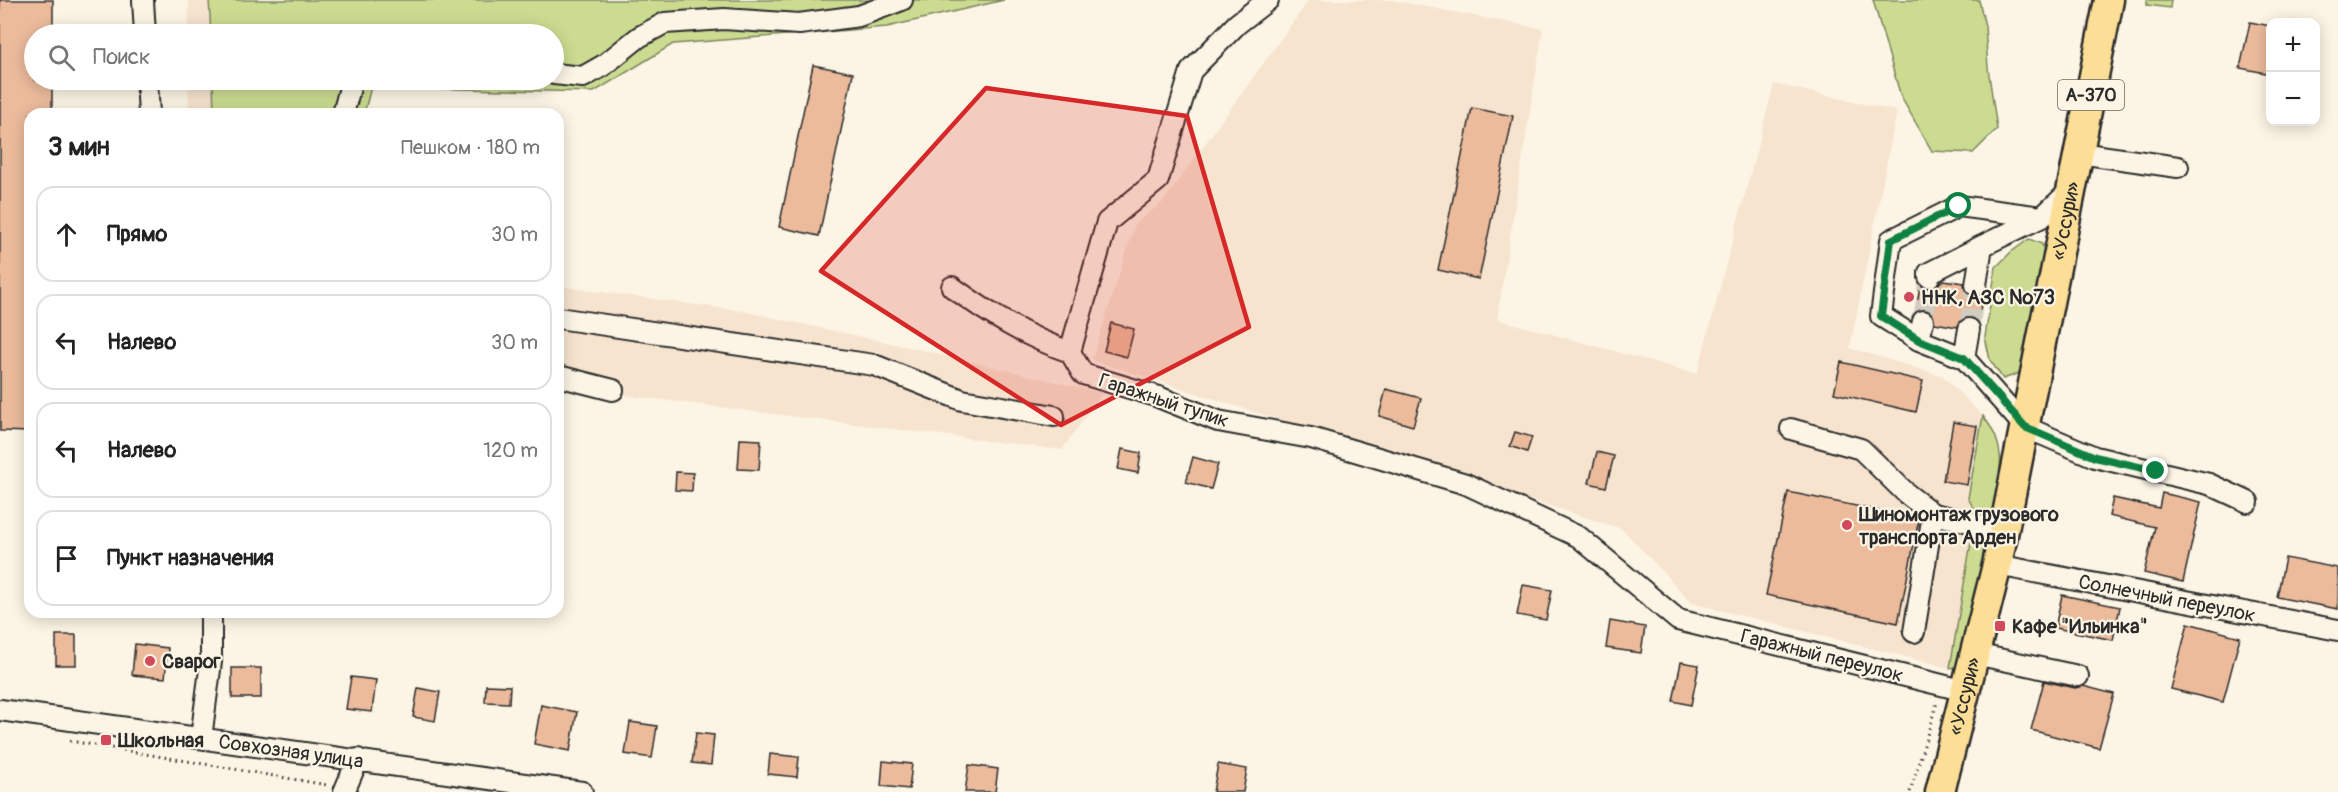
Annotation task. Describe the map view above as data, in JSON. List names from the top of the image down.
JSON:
{
  "streets": {
    "highway": ["А-370", "«Уссури»"],
    "street": [
      "Гаражный тупик",
      "Солнечный переулок",
      "Гаражный переулок",
      "Совхозная улица"
    ]
  },
  "crossings": [
    ["«Уссури»", "Солнечный переулок"],
    ["«Уссури»", "Гаражный переулок"],
    ["Гаражный тупик", "Гаражный переулок"]
  ],
  "places": {
    "other": ["ННК, АЗС №73", "Шиномонтаж грузового транспорта Арден", "Сварог"],
    "transit": ["Кафе \"Ильинка\"", "Школьная"]
  },
  "page": {
    "map_buttons": ["+", "−"],
    "search": "Поиск",
    "heading": ["3 мин", "Пешком · 180 m"],
    "list": [
      ["Прямо", "30 m"],
      ["Налево", "30 m"],
      ["Налево", "120 m"],
      "Пункт назначения"
    ]
  }
}
